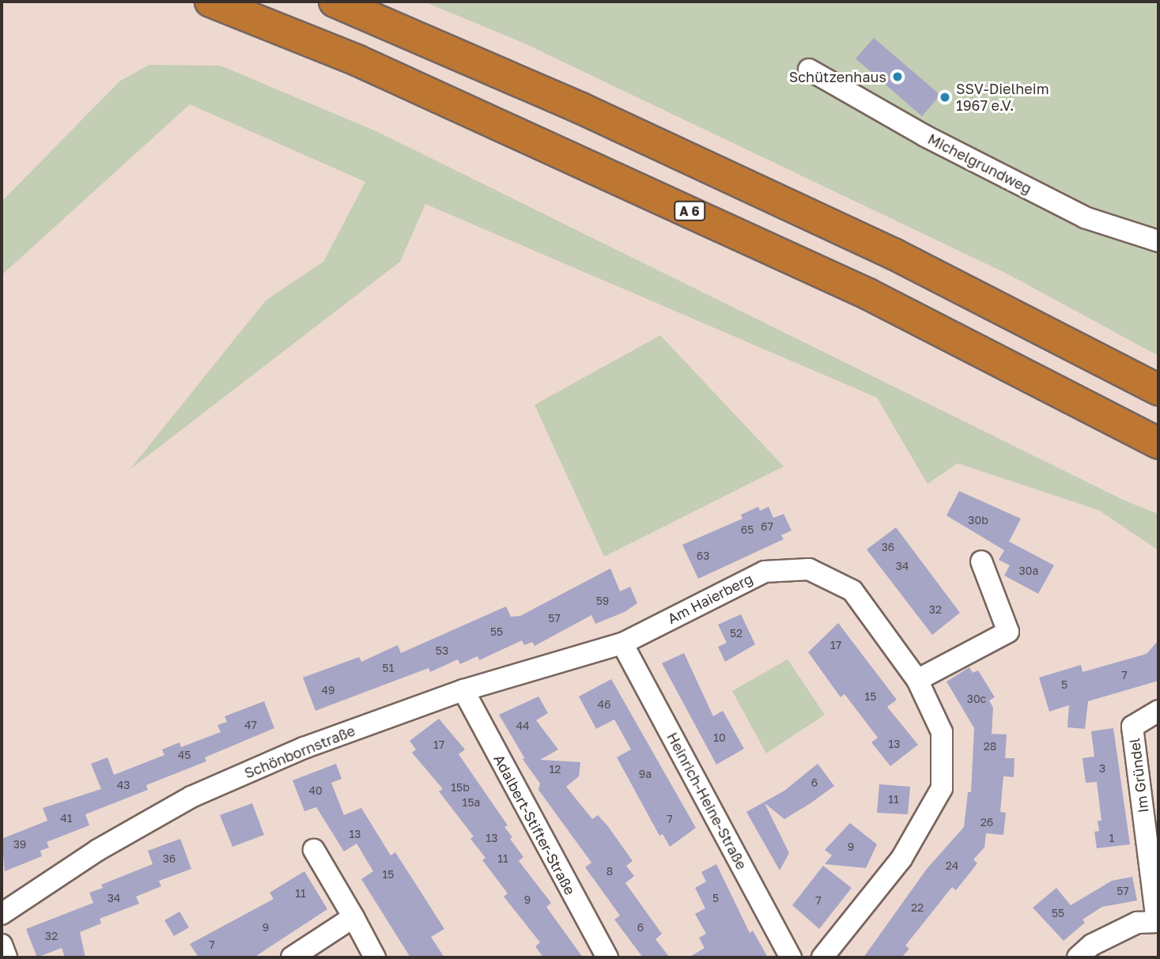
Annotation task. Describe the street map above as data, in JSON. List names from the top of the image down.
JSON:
{
  "streets": {
    "highway": ["A 6"],
    "street": [
      "Michelgrundweg",
      "Am Haierberg",
      "Schönbornstraße",
      "Im Gründel",
      "Heinrich-Heine-Straße",
      "Adalbert-Stifter-Straße"
    ]
  },
  "crossings": [
    ["Am Haierberg", "Schönbornstraße"],
    ["Am Haierberg", "Heinrich-Heine-Straße"],
    ["Schönbornstraße", "Heinrich-Heine-Straße"],
    ["Schönbornstraße", "Adalbert-Stifter-Straße"]
  ],
  "places": ["Schützenhaus", "SSV-Dielheim 1967 e.V."],
  "house_numbers": [
    "30b",
    "67",
    "65",
    "36",
    "63",
    "34",
    "30a",
    "59",
    "32",
    "57",
    "55",
    "52",
    "17",
    "53",
    "51",
    "7",
    "5",
    "49",
    "15",
    "30c",
    "46",
    "47",
    "44",
    "10",
    "13",
    "17",
    "28",
    "45",
    "3",
    "12",
    "9a",
    "6",
    "43",
    "15b",
    "40",
    "11",
    "15a",
    "41",
    "7",
    "26",
    "13",
    "13",
    "1",
    "39",
    "9",
    "36",
    "11",
    "24",
    "8",
    "15",
    "57",
    "11",
    "34",
    "5",
    "9",
    "7",
    "22",
    "55",
    "9",
    "6",
    "32",
    "7"
  ]
}
